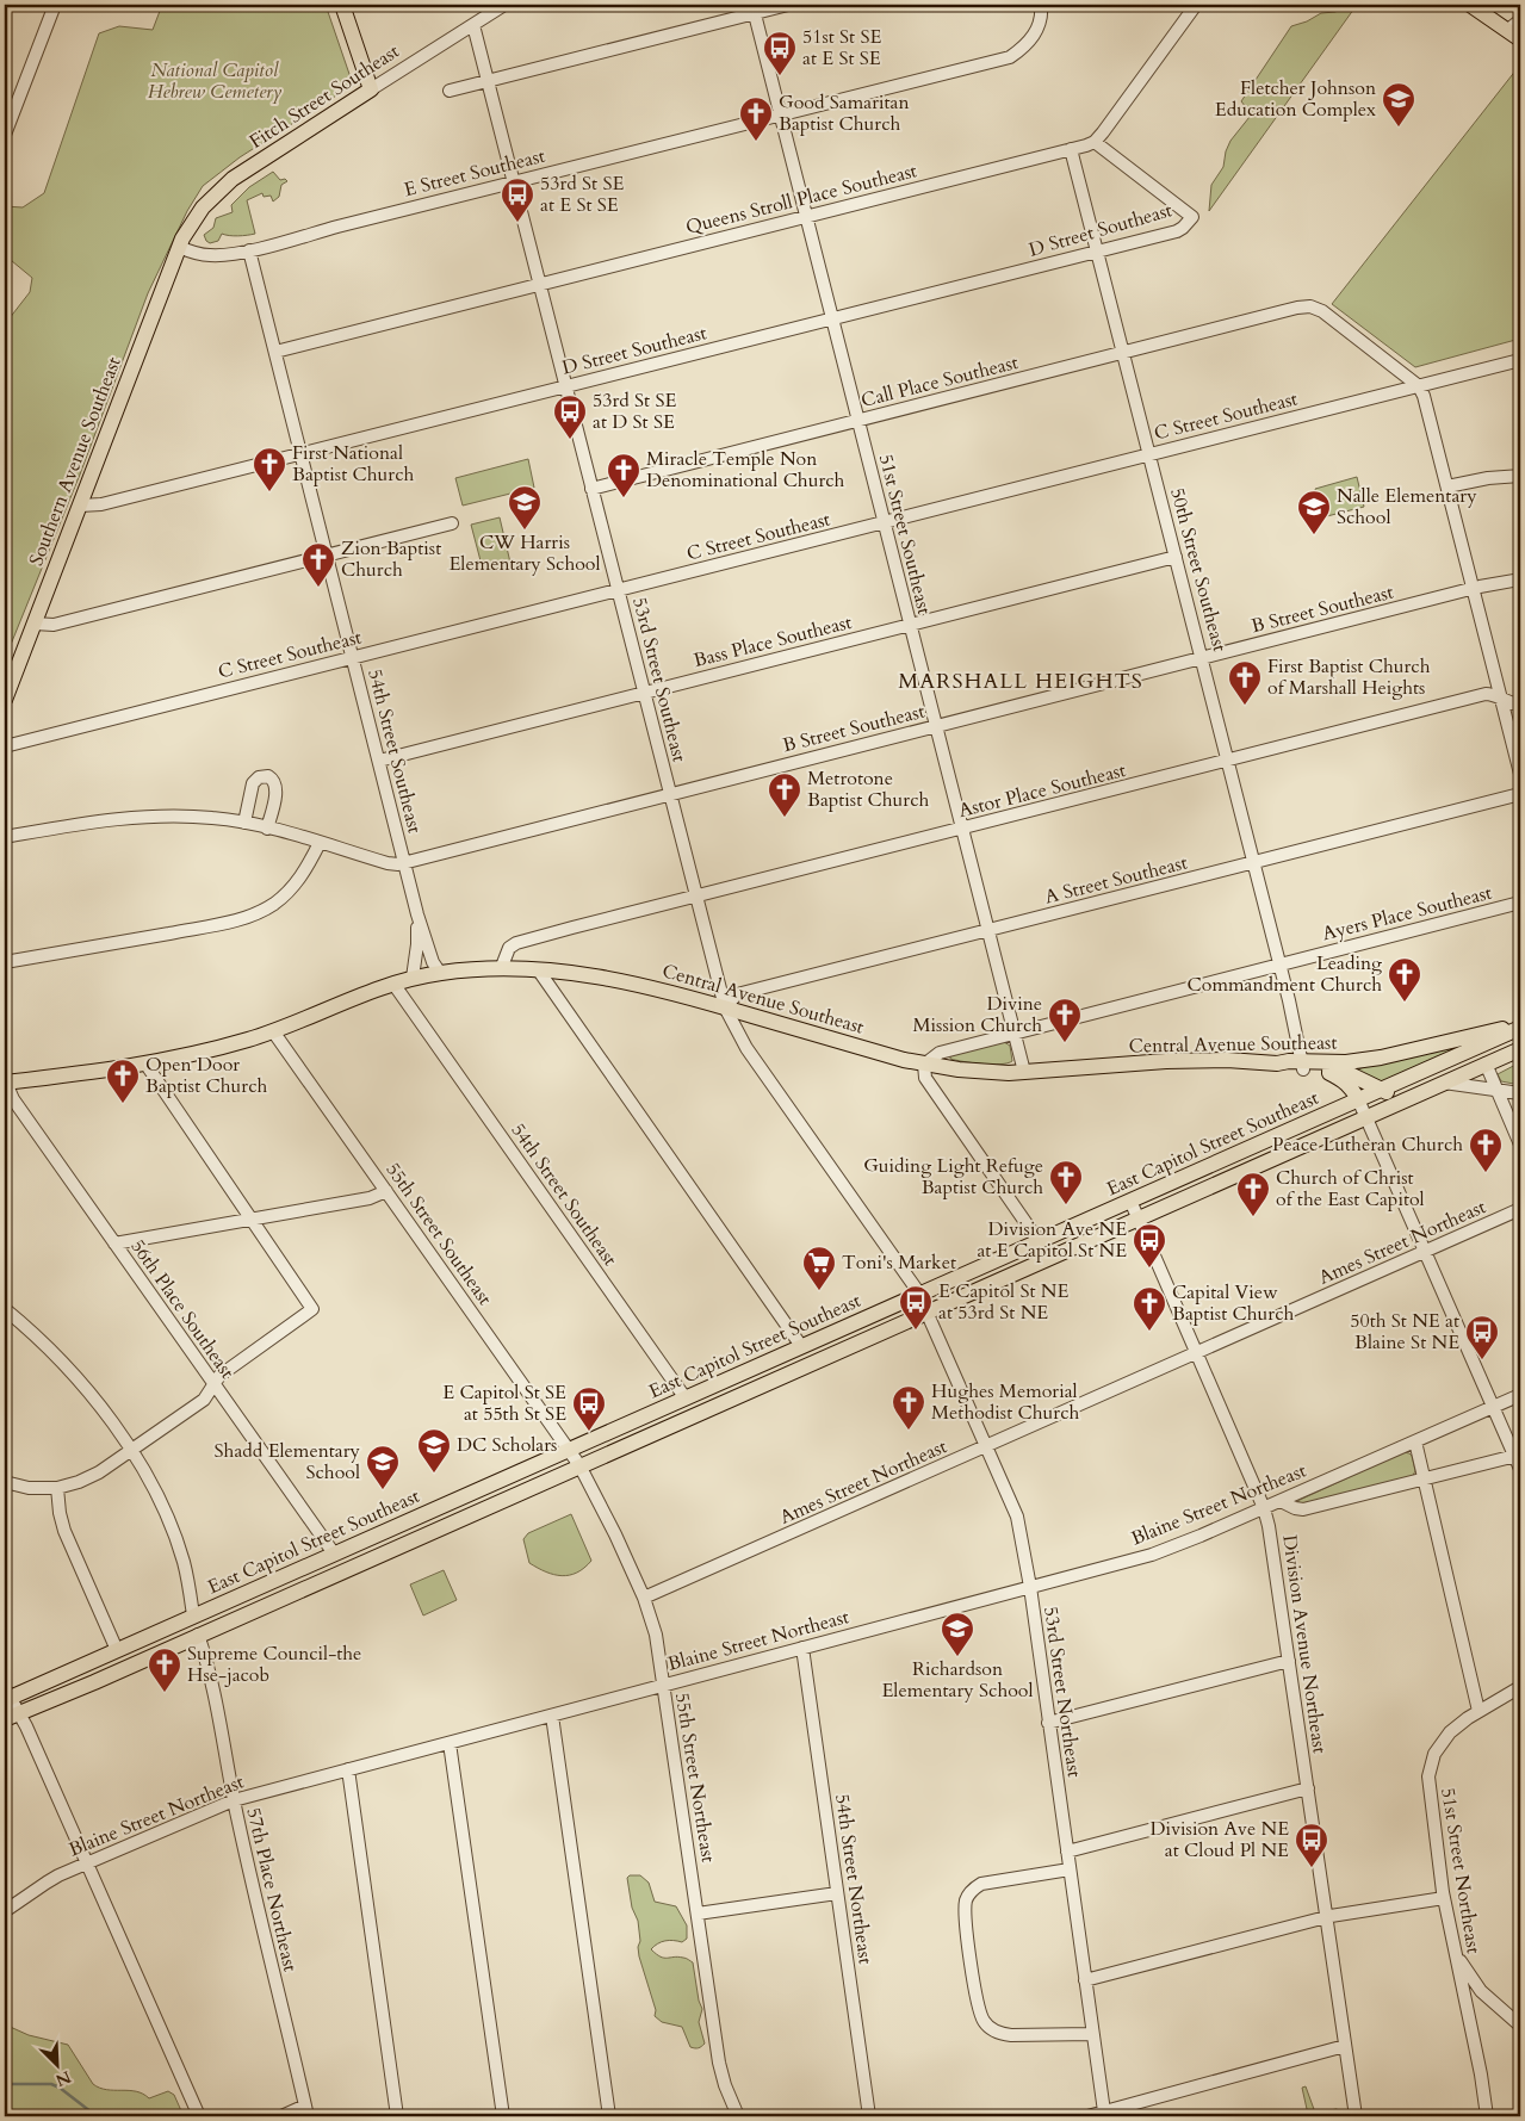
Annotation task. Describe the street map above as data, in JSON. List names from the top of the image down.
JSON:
{
  "streets": {
    "main road": [
      "Fitch Street Southeast",
      "Southern Avenue Southeast",
      "Central Avenue Southeast",
      "East Capitol Street Southeast"
    ],
    "street": [
      "E Street Southeast",
      "Queens Stroll Place Southeast",
      "D Street Southeast",
      "Call Place Southeast",
      "C Street Southeast",
      "51st Street Southeast",
      "50th Street Southeast",
      "B Street Southeast",
      "Bass Place Southeast",
      "53rd Street Southeast",
      "54th Street Southeast",
      "Astor Place Southeast",
      "A Street Southeast",
      "Ayers Place Southeast",
      "55th Street Southeast",
      "Ames Street Northeast",
      "56th Place Southeast",
      "Blaine Street Northeast",
      "Division Avenue Northeast",
      "53rd Street Northeast",
      "55th Street Northeast",
      "51st Street Northeast",
      "54th Street Northeast",
      "57th Place Northeast"
    ]
  },
  "crossings": [
    ["Fitch Street Southeast", "E Street Southeast"],
    ["Fitch Street Southeast", "Southern Avenue Southeast"],
    ["Fitch Street Southeast", "53rd Street Southeast"],
    ["E Street Southeast", "Southern Avenue Southeast"],
    ["E Street Southeast", "51st Street Southeast"],
    ["E Street Southeast", "53rd Street Southeast"],
    ["E Street Southeast", "54th Street Southeast"],
    ["Queens Stroll Place Southeast", "D Street Southeast"],
    ["Queens Stroll Place Southeast", "51st Street Southeast"],
    ["Queens Stroll Place Southeast", "50th Street Southeast"],
    ["Queens Stroll Place Southeast", "53rd Street Southeast"],
    ["Queens Stroll Place Southeast", "54th Street Southeast"],
    ["D Street Southeast", "Southern Avenue Southeast"],
    ["D Street Southeast", "51st Street Southeast"],
    ["D Street Southeast", "50th Street Southeast"],
    ["D Street Southeast", "53rd Street Southeast"],
    ["D Street Southeast", "54th Street Southeast"],
    ["Call Place Southeast", "C Street Southeast"],
    ["Call Place Southeast", "51st Street Southeast"],
    ["Call Place Southeast", "50th Street Southeast"],
    ["Call Place Southeast", "53rd Street Southeast"],
    ["C Street Southeast", "51st Street Southeast"],
    ["C Street Southeast", "50th Street Southeast"],
    ["C Street Southeast", "53rd Street Southeast"],
    ["C Street Southeast", "54th Street Southeast"],
    ["51st Street Southeast", "B Street Southeast"],
    ["51st Street Southeast", "Bass Place Southeast"],
    ["51st Street Southeast", "Astor Place Southeast"],
    ["51st Street Southeast", "A Street Southeast"],
    ["51st Street Southeast", "Ayers Place Southeast"],
    ["51st Street Southeast", "Central Avenue Southeast"],
    ["50th Street Southeast", "B Street Southeast"],
    ["50th Street Southeast", "Bass Place Southeast"],
    ["50th Street Southeast", "Astor Place Southeast"],
    ["50th Street Southeast", "A Street Southeast"],
    ["50th Street Southeast", "Ayers Place Southeast"],
    ["50th Street Southeast", "Central Avenue Southeast"],
    ["B Street Southeast", "53rd Street Southeast"],
    ["B Street Southeast", "54th Street Southeast"],
    ["Bass Place Southeast", "53rd Street Southeast"],
    ["Bass Place Southeast", "54th Street Southeast"],
    ["53rd Street Southeast", "Astor Place Southeast"],
    ["53rd Street Southeast", "A Street Southeast"],
    ["53rd Street Southeast", "Central Avenue Southeast"],
    ["53rd Street Southeast", "East Capitol Street Southeast"],
    ["53rd Street Southeast", "53rd Street Northeast"],
    ["54th Street Southeast", "Central Avenue Southeast"],
    ["54th Street Southeast", "East Capitol Street Southeast"],
    ["Astor Place Southeast", "Central Avenue Southeast"],
    ["A Street Southeast", "Central Avenue Southeast"],
    ["Ayers Place Southeast", "Central Avenue Southeast"],
    ["Central Avenue Southeast", "East Capitol Street Southeast"],
    ["Central Avenue Southeast", "55th Street Southeast"],
    ["Central Avenue Southeast", "56th Place Southeast"],
    ["East Capitol Street Southeast", "55th Street Southeast"],
    ["East Capitol Street Southeast", "56th Place Southeast"],
    ["East Capitol Street Southeast", "Division Avenue Northeast"],
    ["East Capitol Street Southeast", "53rd Street Northeast"],
    ["East Capitol Street Southeast", "55th Street Northeast"],
    ["55th Street Southeast", "55th Street Northeast"],
    ["Ames Street Northeast", "Division Avenue Northeast"],
    ["Ames Street Northeast", "53rd Street Northeast"],
    ["Ames Street Northeast", "55th Street Northeast"],
    ["Blaine Street Northeast", "Division Avenue Northeast"],
    ["Blaine Street Northeast", "53rd Street Northeast"],
    ["Blaine Street Northeast", "55th Street Northeast"],
    ["Blaine Street Northeast", "54th Street Northeast"],
    ["Blaine Street Northeast", "57th Place Northeast"]
  ],
  "districts": ["MARSHALL HEIGHTS"],
  "parks": ["National Capitol Hebrew Cemetery"],
  "places": {
    "bus stop": [
      "51st St SE at E St SE",
      "53rd St SE at E St SE",
      "53rd St SE at D St SE",
      "Division Ave NE at E Capitol St NE",
      "E Capitol St NE at 53rd St NE",
      "50th St NE at Blaine St NE",
      "E Capitol St SE at 55th St SE",
      "Division Ave NE at Cloud Pl NE"
    ],
    "school or university": [
      "Fletcher Johnson Education Complex",
      "CW Harris Elementary School",
      "Nalle Elementary School",
      "DC Scholars",
      "Shadd Elementary School",
      "Richardson Elementary School"
    ],
    "church": [
      "Good Samaritan Baptist Church",
      "First National Baptist Church",
      "Miracle Temple Non Denominational Church",
      "Zion Baptist Church",
      "First Baptist Church of Marshall Heights",
      "Metrotone Baptist Church",
      "Leading Commandment Church",
      "Divine Mission Church",
      "Open Door Baptist Church",
      "Peace Lutheran Church",
      "Guiding Light Refuge Baptist Church",
      "Church of Christ of the East Capitol",
      "Capital View Baptist Church",
      "Hughes Memorial Methodist Church",
      "Supreme Council-the Hse-jacob"
    ],
    "supermarket": ["Toni's Market"]
  },
  "north": "bottom right"
}
